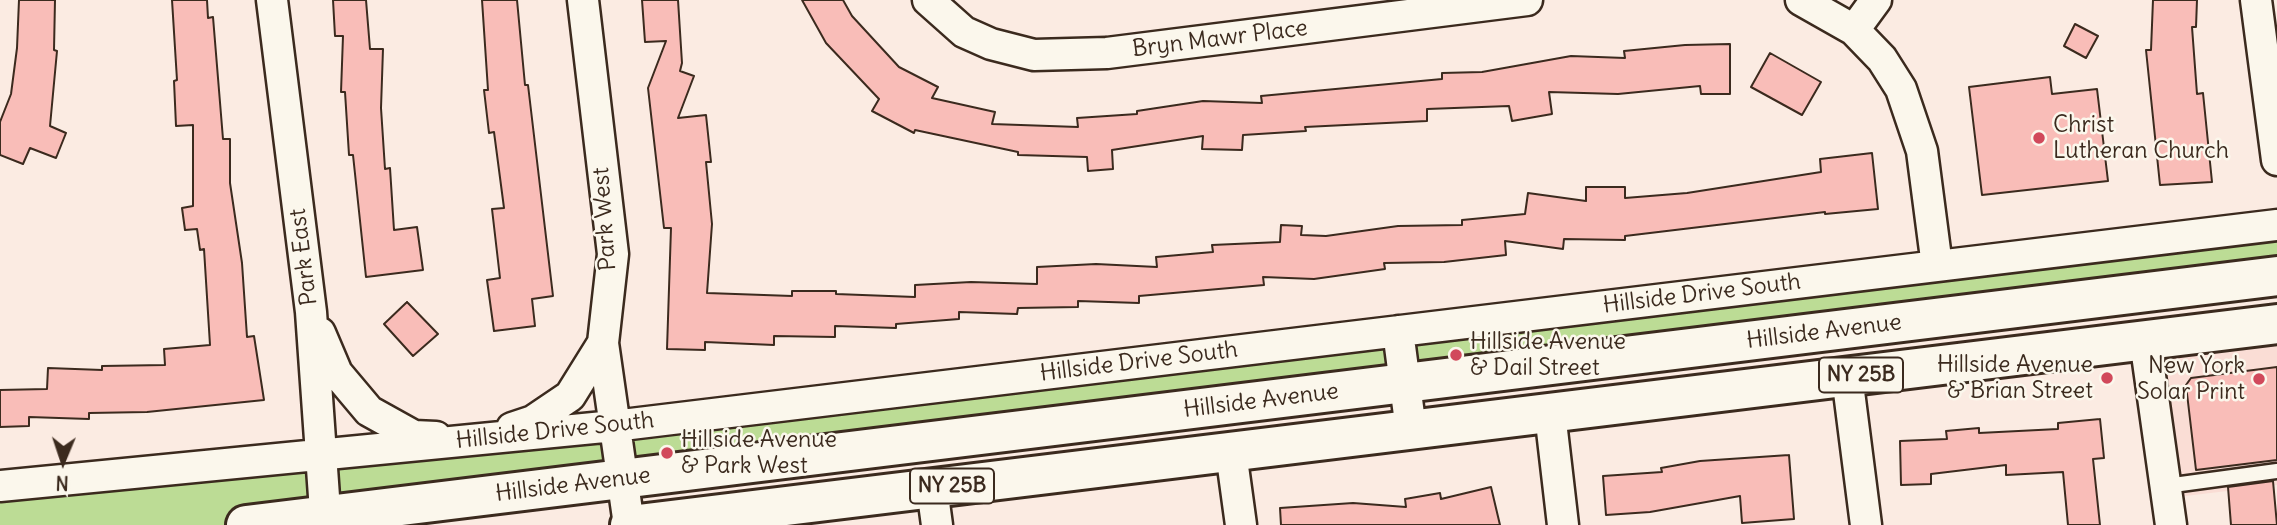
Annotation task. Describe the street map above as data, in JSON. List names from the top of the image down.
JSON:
{
  "streets": {
    "main road": ["Hillside Avenue", "NY 25B"],
    "street": [
      "Bryn Mawr Place",
      "Park West",
      "Park East",
      "Hillside Drive South"
    ]
  },
  "crossings": [
    ["Park West", "Hillside Drive South"],
    ["Park West", "Hillside Avenue"],
    ["Park East", "Hillside Drive South"],
    ["Park East", "Hillside Avenue"]
  ],
  "places": [
    "Christ Lutheran Church",
    "Hillside Avenue & Dail Street",
    "Hillside Avenue & Brian Street",
    "New York Solar Print",
    "Hillside Avenue & Park West"
  ],
  "north": "bottom"
}
